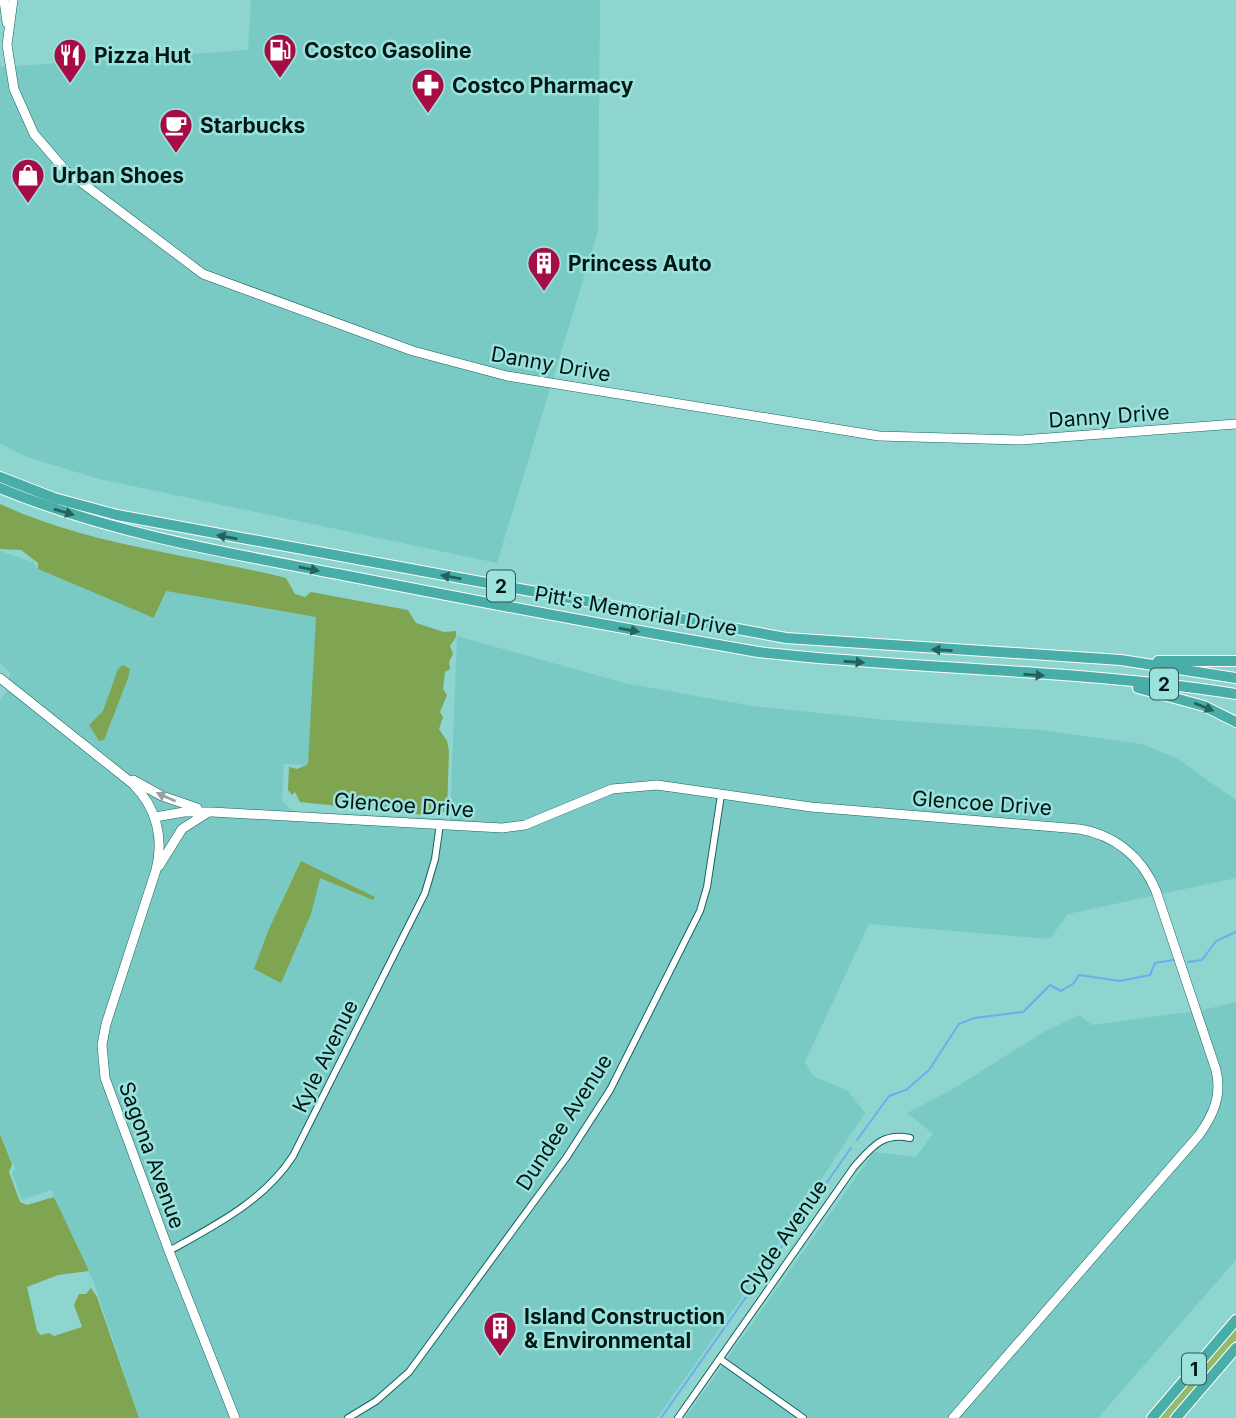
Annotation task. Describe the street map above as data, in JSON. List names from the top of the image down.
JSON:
{
  "streets": {
    "highway": ["2", "Pitt's Memorial Drive", "1"],
    "street": [
      "Danny Drive",
      "Glencoe Drive",
      "Kyle Avenue",
      "Dundee Avenue",
      "Sagona Avenue",
      "Clyde Avenue"
    ]
  },
  "crossings": [
    ["Glencoe Drive", "Kyle Avenue"],
    ["Glencoe Drive", "Dundee Avenue"],
    ["Glencoe Drive", "Sagona Avenue"],
    ["Kyle Avenue", "Sagona Avenue"]
  ],
  "places": {
    "fuel station": ["Costco Gasoline"],
    "restaurant": ["Pizza Hut"],
    "pharmacy": ["Costco Pharmacy"],
    "cafe": ["Starbucks"],
    "shop": ["Urban Shoes"],
    "building": ["Princess Auto", "Island Construction & Environmental"]
  }
}
